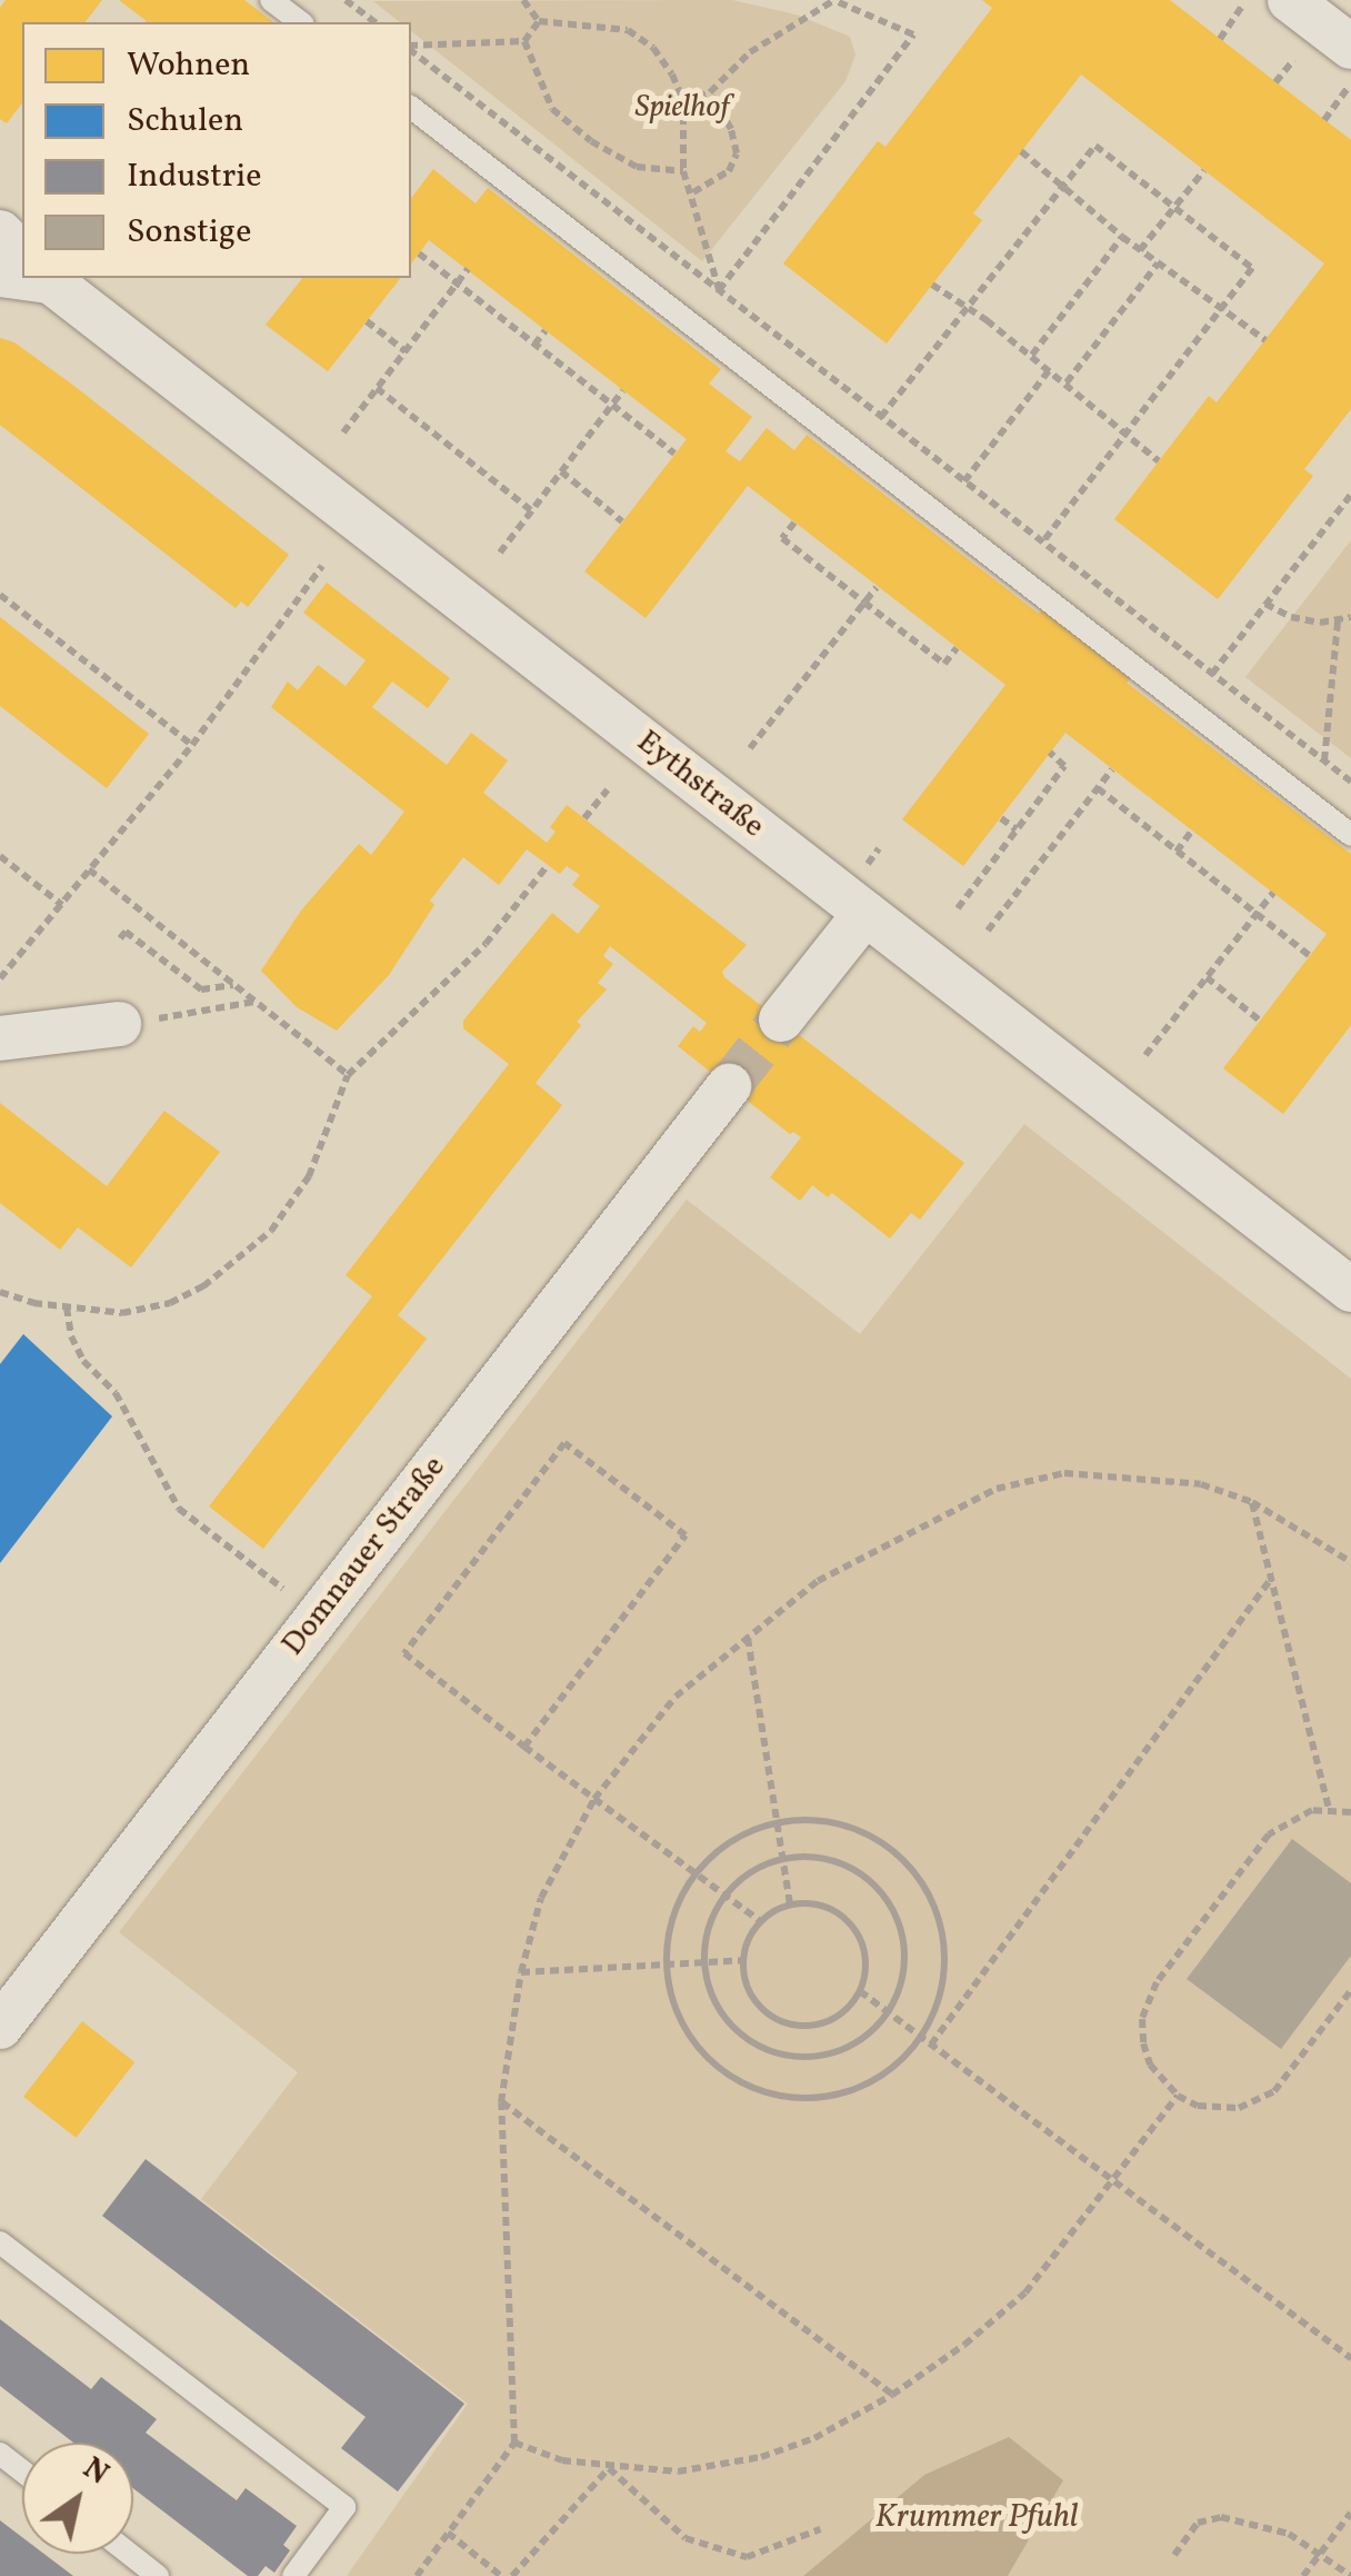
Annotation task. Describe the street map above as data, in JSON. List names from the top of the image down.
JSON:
{
  "streets": {
    "street": ["Eythstraße", "Domnauer Straße"]
  },
  "water": ["Krummer Pfuhl"],
  "parks": ["Spielhof"],
  "legend": [
    "Wohnen",
    "Schulen",
    "Industrie",
    "Sonstige"
  ],
  "north": "top right"
}
